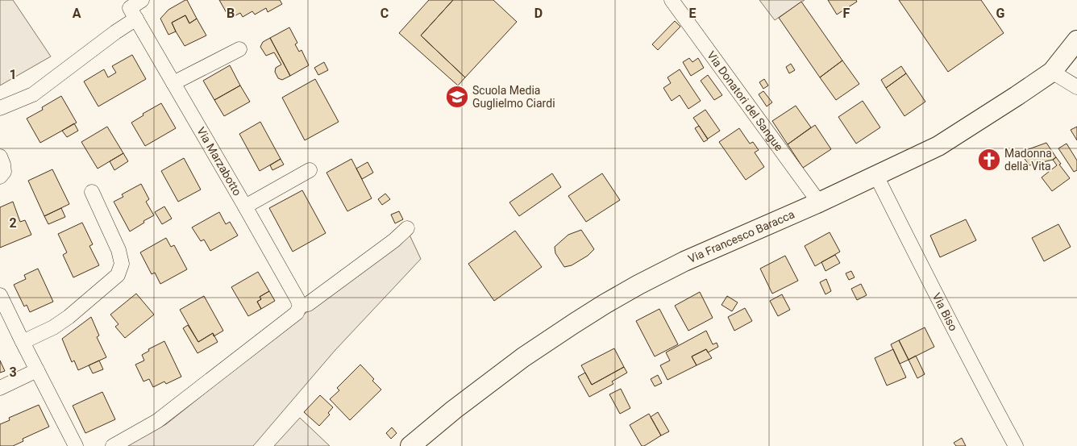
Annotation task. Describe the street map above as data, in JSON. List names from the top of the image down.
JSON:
{
  "streets": {
    "street": [
      "Via Donatori del Sangue",
      "Via Marzabotto",
      "Via Francesco Baracca",
      "Via Biso"
    ]
  },
  "crossings": [
    ["Via Donatori del Sangue", "Via Francesco Baracca"],
    ["Via Francesco Baracca", "Via Biso"]
  ],
  "places": {
    "school or university": ["Scuola Media Guglielmo Ciardi"],
    "church": ["Madonna della Vita"]
  },
  "grid": {
    "columns": [
      "A",
      "B",
      "C",
      "D",
      "E",
      "F",
      "G"
    ],
    "rows": ["1", "2", "3"]
  }
}
